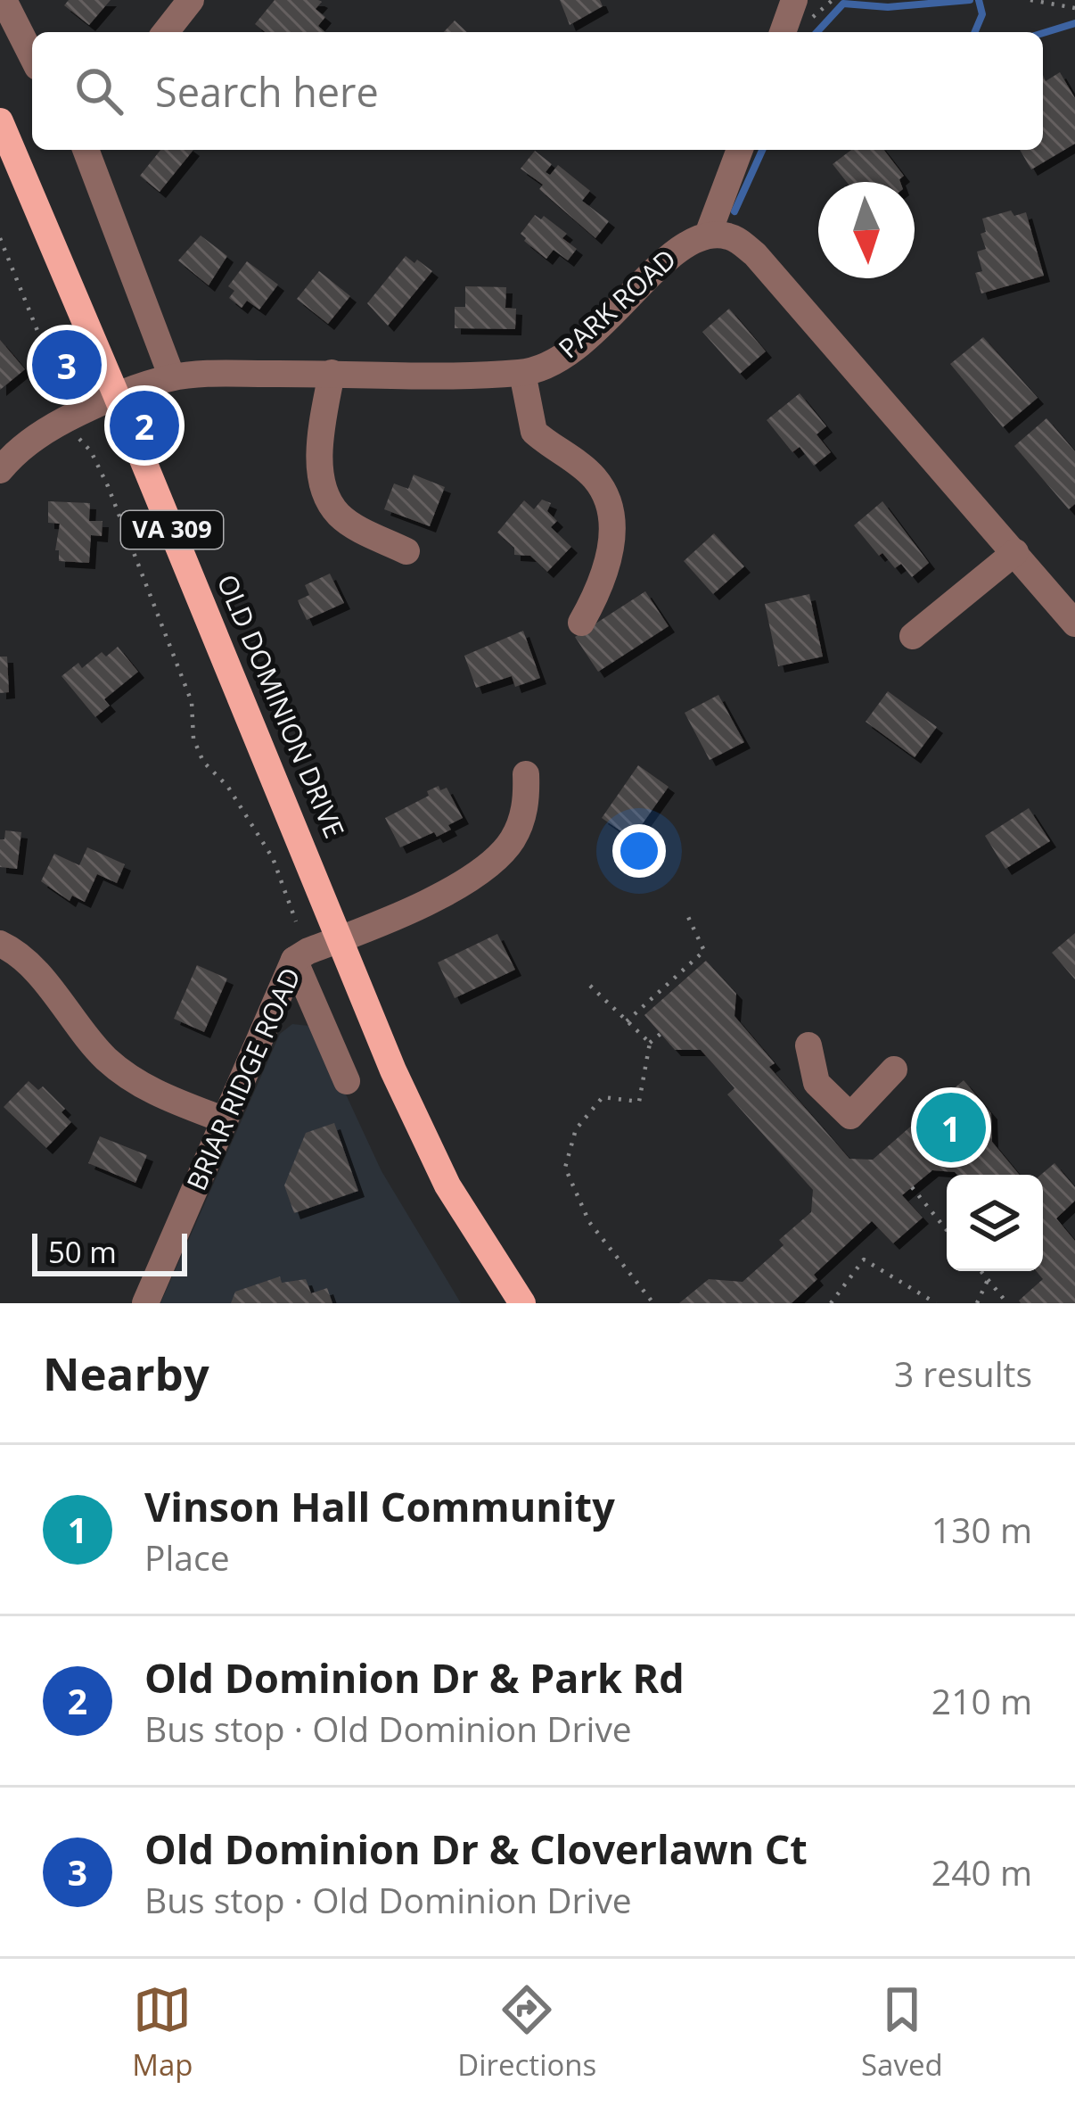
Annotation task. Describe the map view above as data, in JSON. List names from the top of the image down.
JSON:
{
  "streets": {
    "main road": ["VA 309", "OLD DOMINION DRIVE"],
    "street": ["PARK ROAD", "BRIAR RIDGE ROAD"]
  },
  "crossings": [
    ["PARK ROAD", "OLD DOMINION DRIVE"],
    ["OLD DOMINION DRIVE", "BRIAR RIDGE ROAD"]
  ],
  "scale_bar": "50 m",
  "north": "bottom",
  "page": {
    "search": "Search here",
    "pins": ["3", "2", "1"],
    "scale": "50 m",
    "heading": ["Nearby", "3 results"],
    "list": [
      {
        "mark": "1",
        "name": "Vinson Hall Community",
        "note": "Place",
        "value": "130 m"
      },
      {
        "mark": "2",
        "name": "Old Dominion Dr & Park Rd",
        "note": "Bus stop · Old Dominion Drive",
        "value": "210 m"
      },
      {
        "mark": "3",
        "name": "Old Dominion Dr & Cloverlawn Ct",
        "note": "Bus stop · Old Dominion Drive",
        "value": "240 m"
      }
    ],
    "nav": ["Map", "Directions", "Saved"]
  }
}
